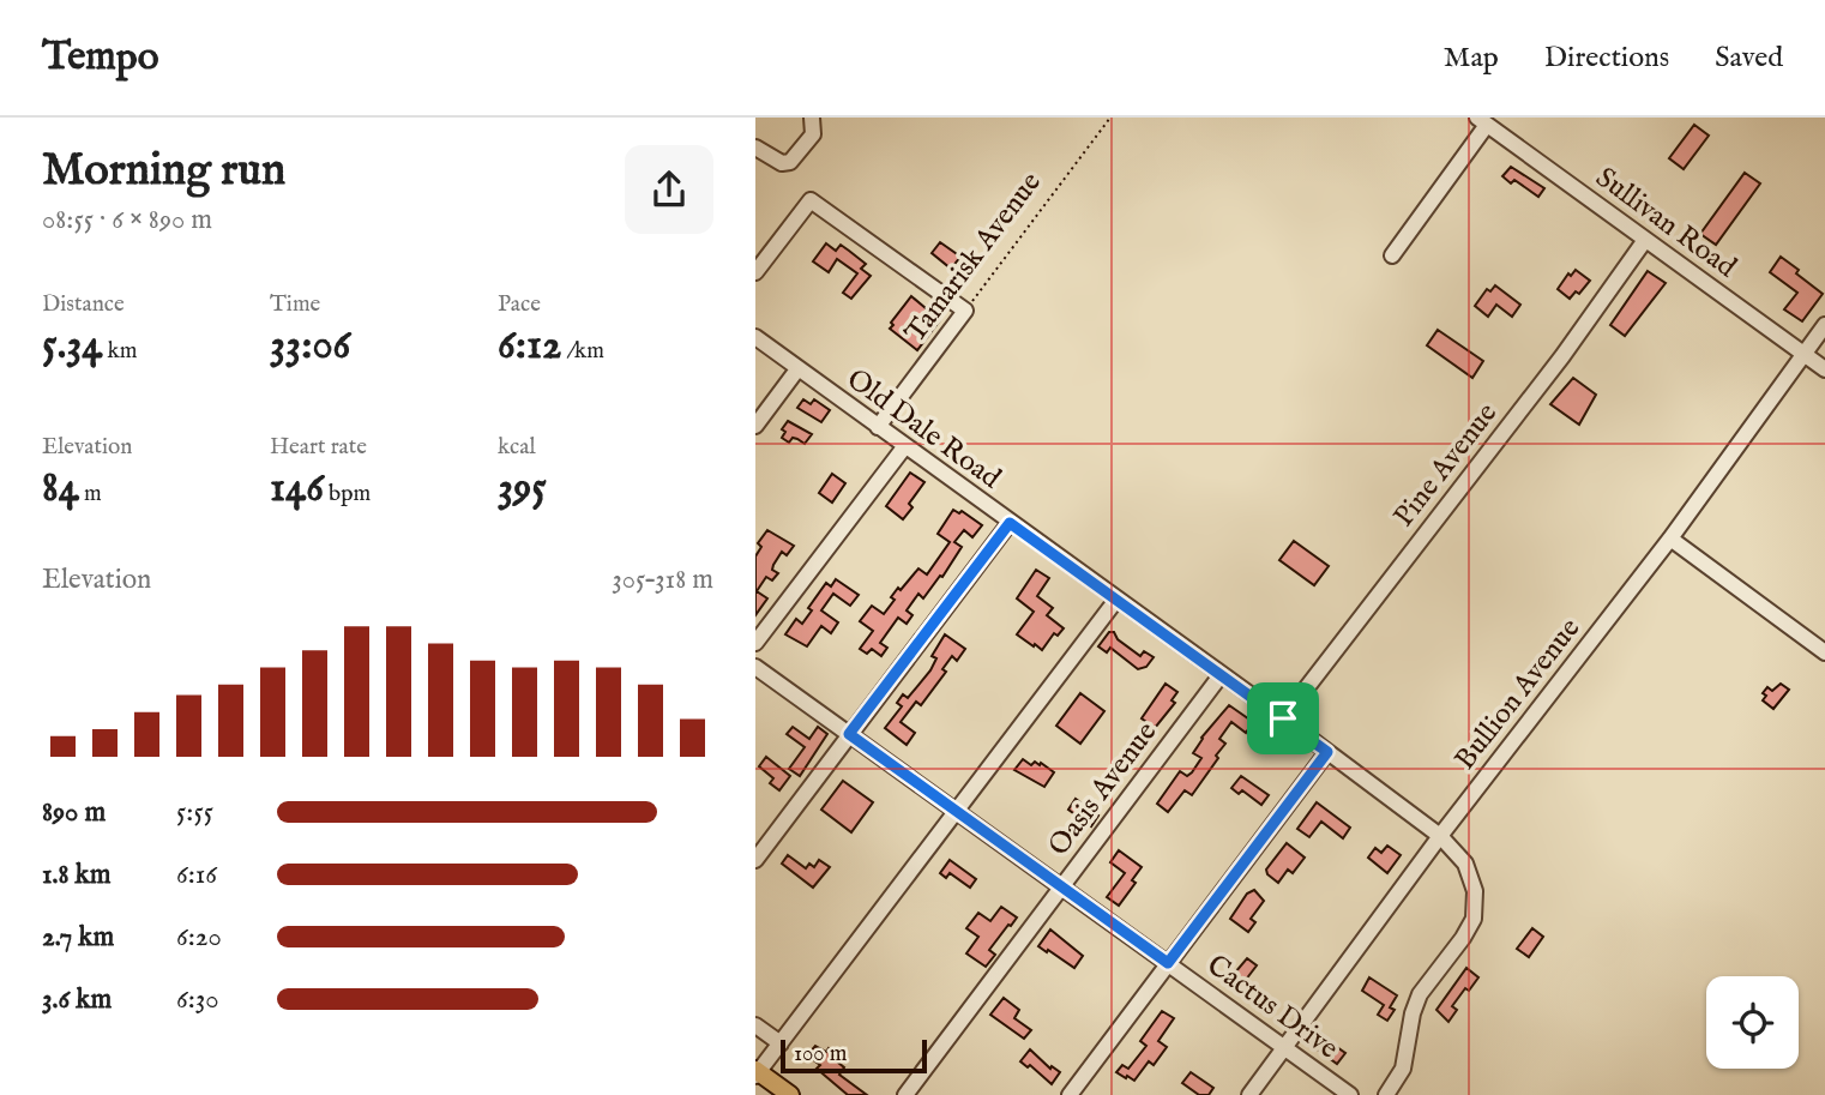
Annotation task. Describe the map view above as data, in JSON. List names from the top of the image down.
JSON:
{
  "streets": {
    "street": [
      "Sullivan Road",
      "Tamarisk Avenue",
      "Old Dale Road",
      "Pine Avenue",
      "Bullion Avenue",
      "Oasis Avenue",
      "Cactus Drive"
    ]
  },
  "crossings": [
    ["Sullivan Road", "Pine Avenue"],
    ["Sullivan Road", "Bullion Avenue"],
    ["Tamarisk Avenue", "Old Dale Road"],
    ["Old Dale Road", "Pine Avenue"],
    ["Old Dale Road", "Bullion Avenue"],
    ["Old Dale Road", "Oasis Avenue"],
    ["Bullion Avenue", "Cactus Drive"],
    ["Oasis Avenue", "Cactus Drive"]
  ],
  "scale_bar": "100 m",
  "page": {
    "header": "Tempo",
    "nav": ["Map", "Directions", "Saved"],
    "heading": ["Morning run", "08:55 · 6 × 890 m"],
    "stats": [
      ["Distance", "5.34 km"],
      ["Time", "33:06"],
      ["Pace", "6:12 /km"],
      ["Elevation", "84 m"],
      ["Heart rate", "146 bpm"],
      ["kcal", "395"]
    ],
    "chart": ["Elevation", "305–318 m"],
    "list": [
      {
        "name": "890 m",
        "note": "5:55"
      },
      {
        "name": "1.8 km",
        "note": "6:16"
      },
      {
        "name": "2.7 km",
        "note": "6:20"
      },
      {
        "name": "3.6 km",
        "note": "6:30"
      }
    ],
    "scale": "100 m"
  }
}
